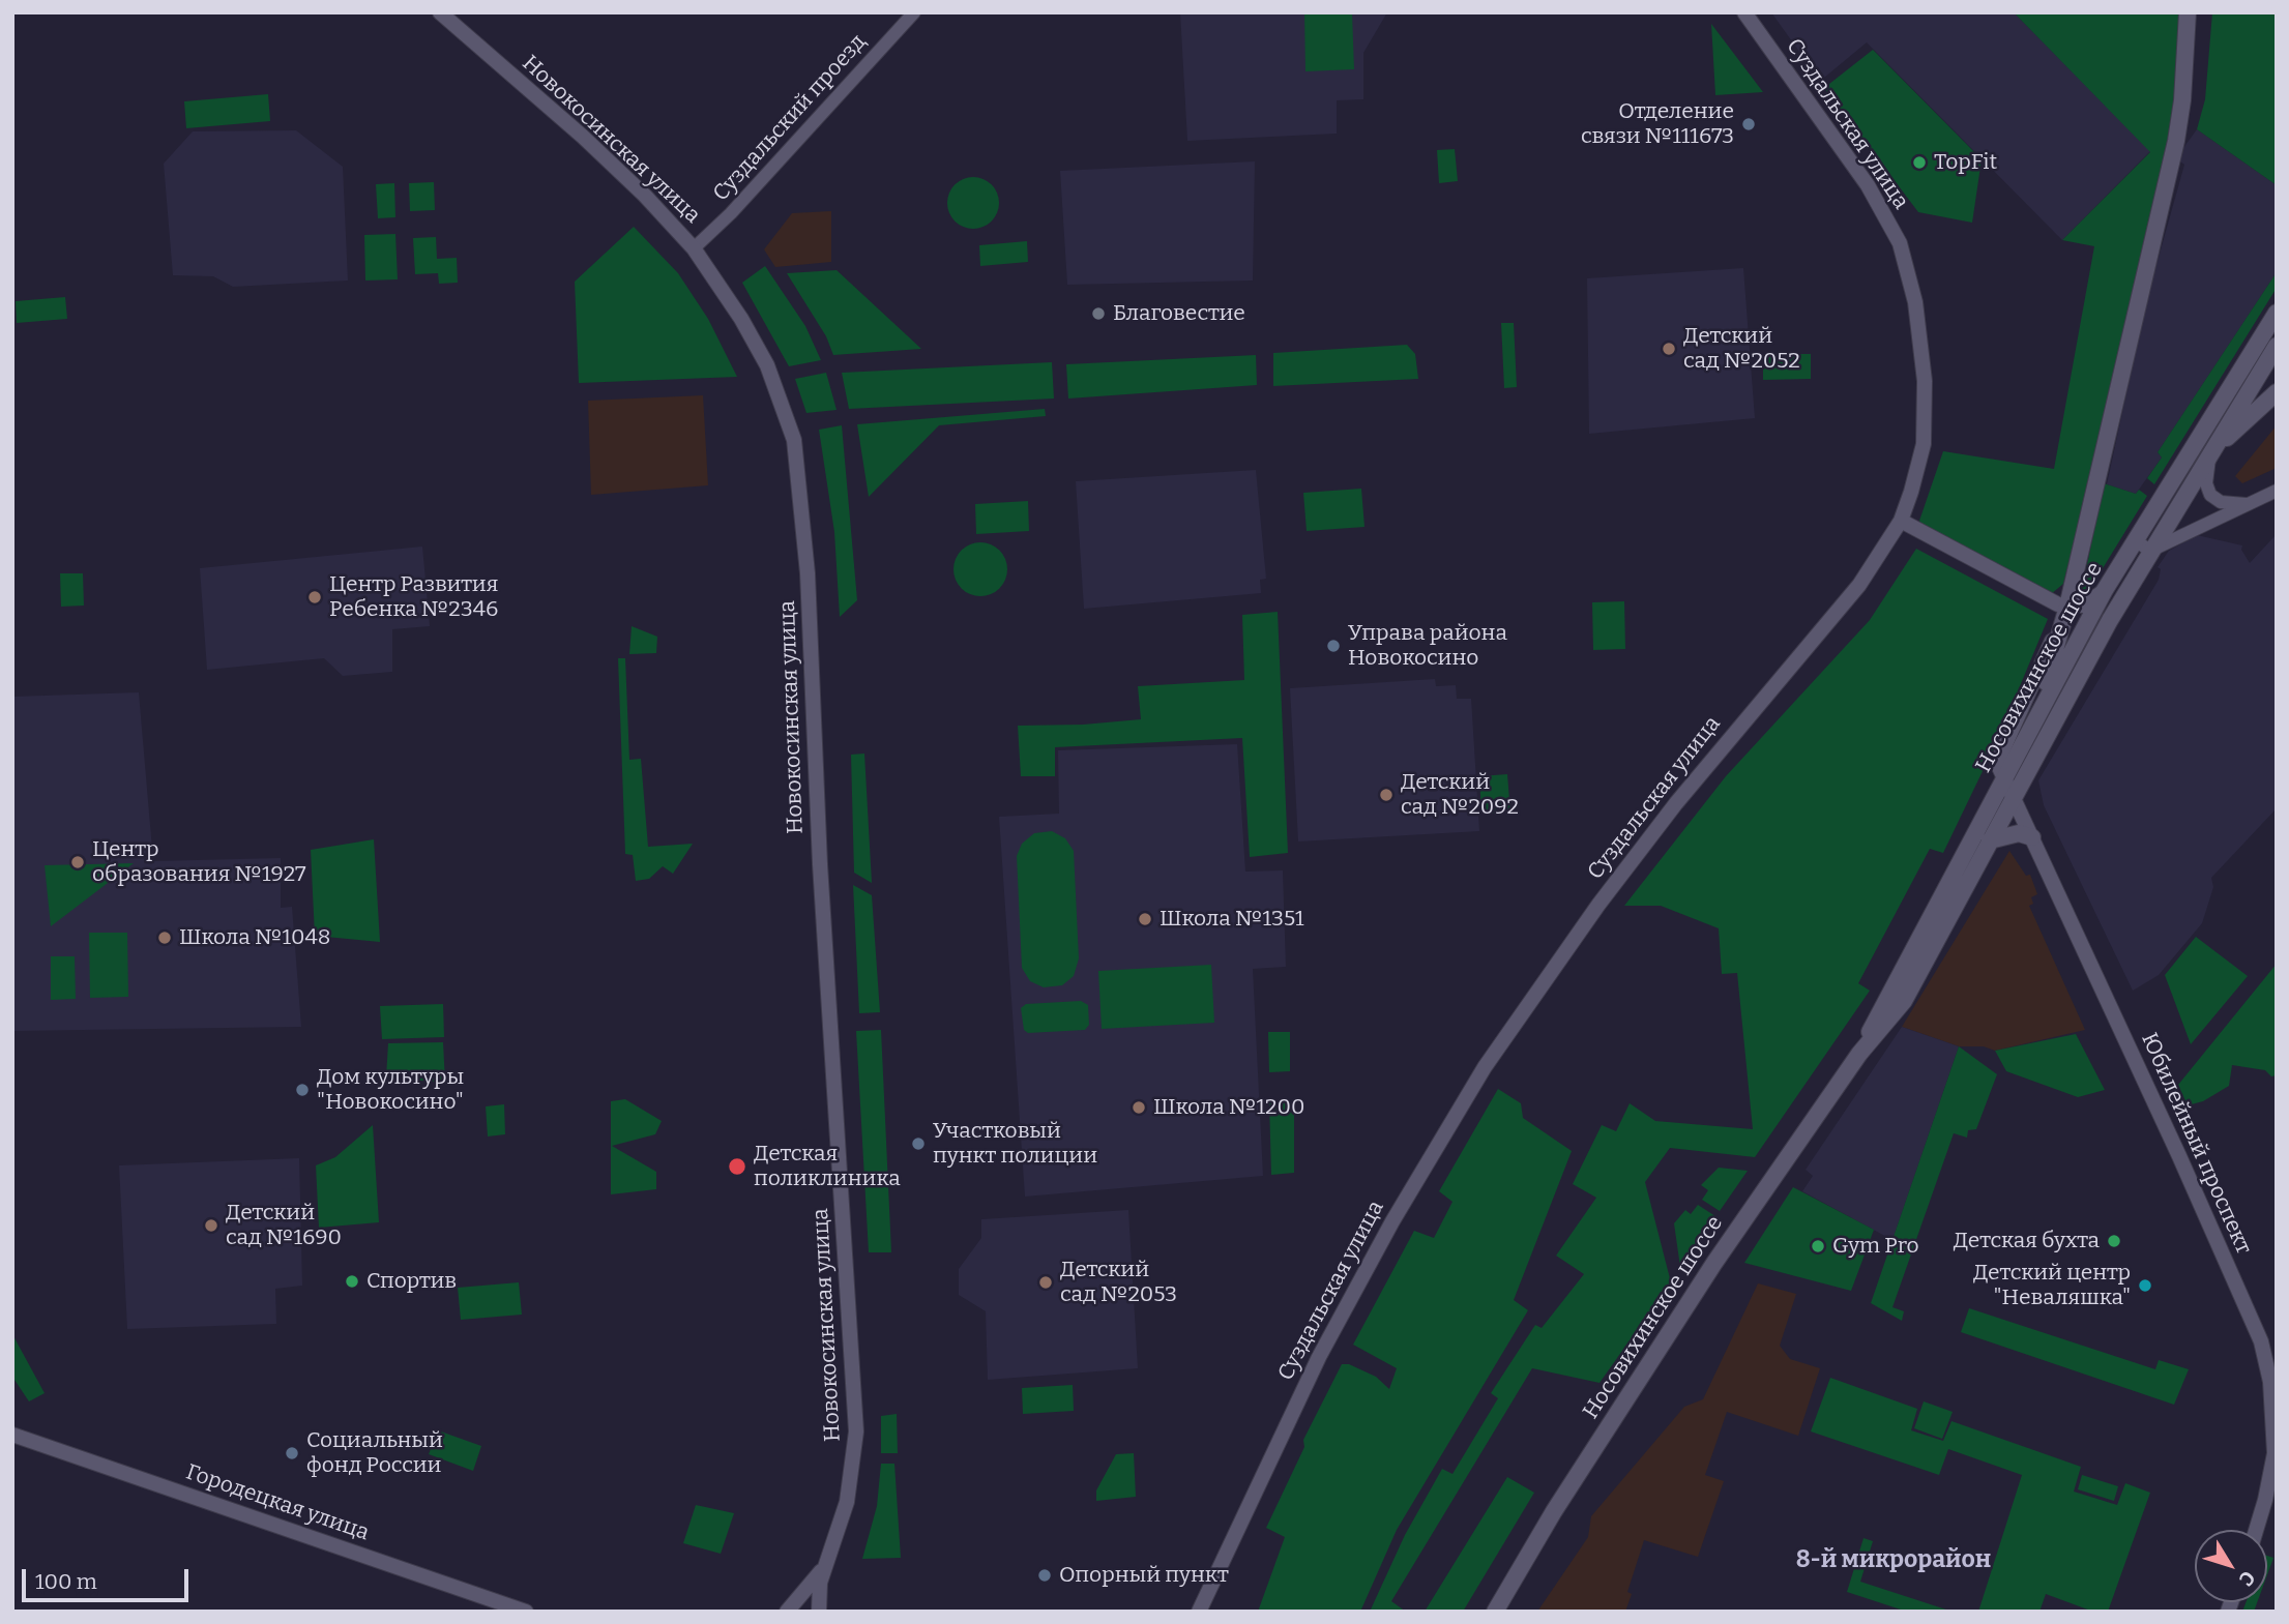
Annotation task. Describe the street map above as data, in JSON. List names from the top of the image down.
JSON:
{
  "streets": {
    "main road": ["Носовихинское шоссе"],
    "street": [
      "Суздальский проезд",
      "Суздальская улица",
      "Новокосинская улица",
      "Юбилейный проспект",
      "Городецкая улица"
    ]
  },
  "crossings": [
    ["Суздальский проезд", "Новокосинская улица"],
    ["Носовихинское шоссе", "Юбилейный проспект"]
  ],
  "districts": ["8-й микрорайон"],
  "places": [
    "Отделение связи №111673",
    "TopFit",
    "Благовестие",
    "Детский сад №2052",
    "Центр Развития Ребенка №2346",
    "Управа района Новокосино",
    "Детский сад №2092",
    "Центр образования №1927",
    "Школа №1351",
    "Школа №1048",
    "Дом культуры \"Новокосино\"",
    "Школа №1200",
    "Участковый пункт полиции",
    "Детская поликлиника",
    "Детский сад №1690",
    "Детская бухта",
    "Gym Pro",
    "Спортив",
    "Детский сад №2053",
    "Детский центр \"Неваляшка\"",
    "Социальный фонд России",
    "Опорный пункт"
  ],
  "scale_bar": "100 m",
  "north": "bottom right"
}
